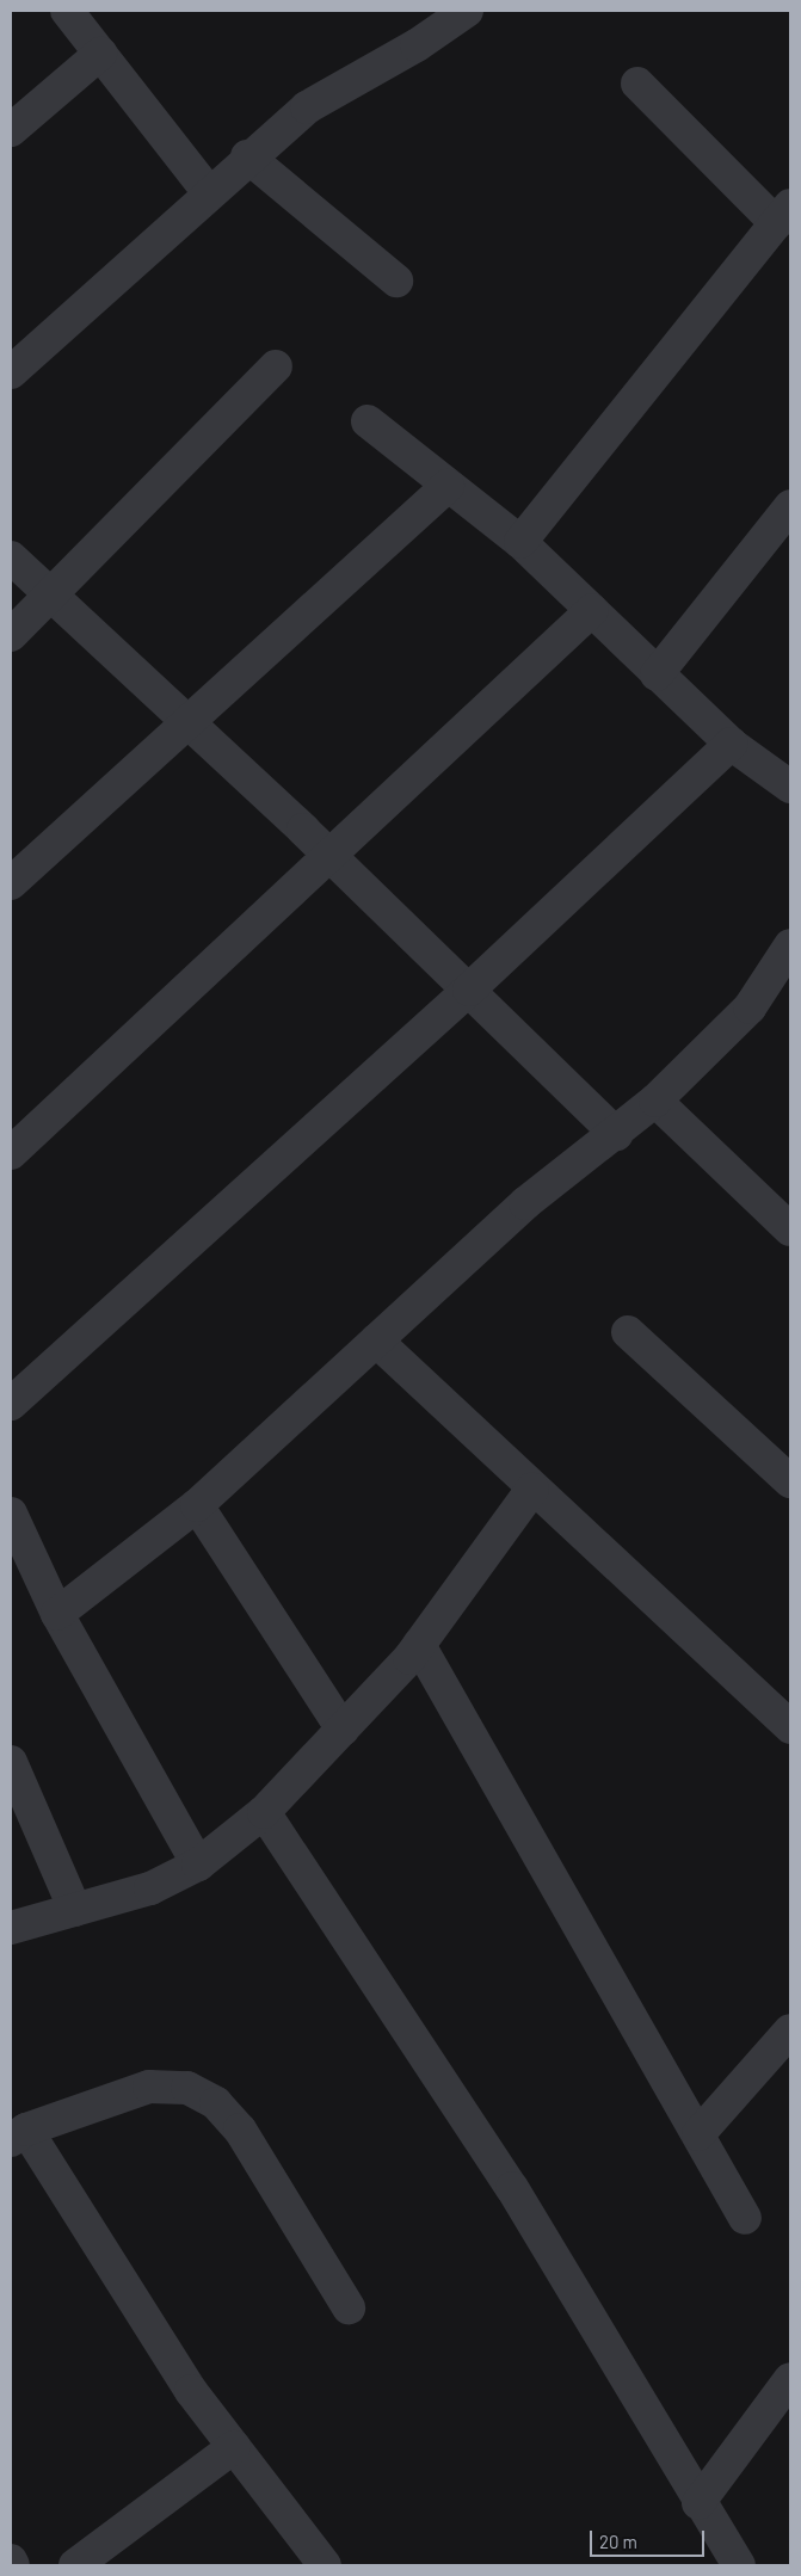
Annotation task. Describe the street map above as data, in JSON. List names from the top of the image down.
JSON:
{
  "scale_bar": "20 m"
}
